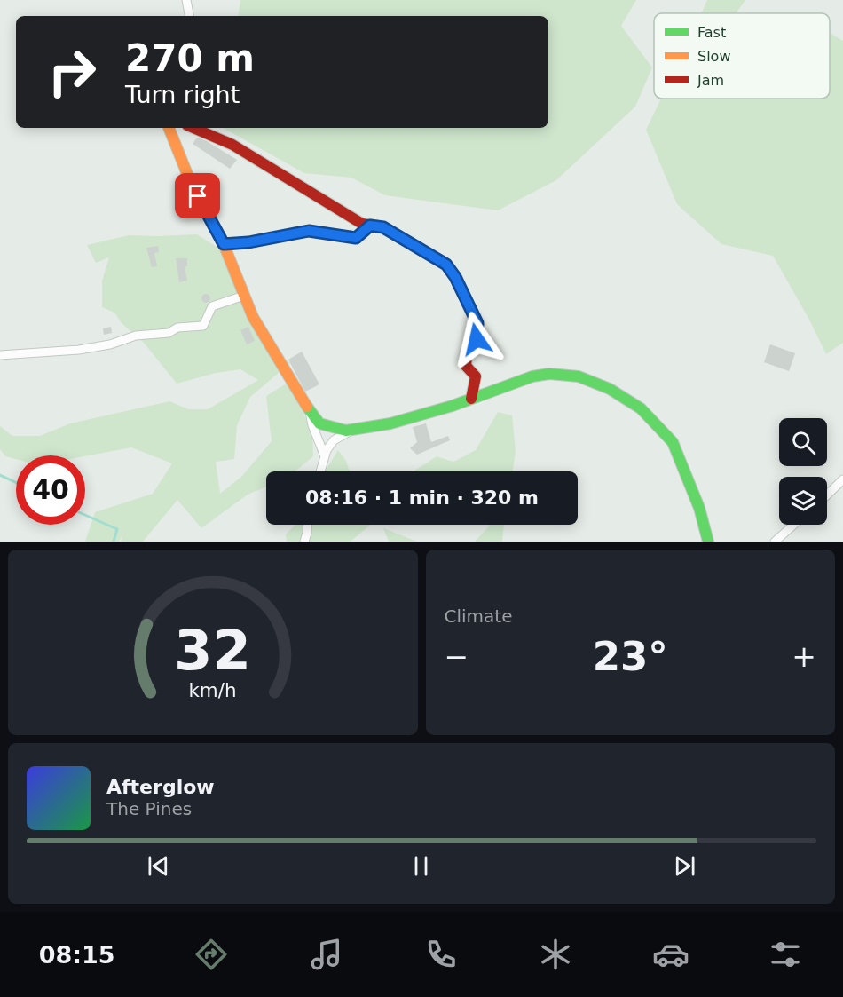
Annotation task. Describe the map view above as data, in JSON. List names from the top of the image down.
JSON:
{
  "legend": ["Fast", "Slow", "Jam"],
  "page": {
    "turn": ["270 m", "Turn right"],
    "limit": "40",
    "trip": "08:16 · 1 min · 320 m",
    "tile": "Climate",
    "heat": ["−", "23°", "+"],
    "song": ["Afterglow", "The Pines"],
    "tabs": "08:15",
    "gauge": ["32", "km/h"]
  }
}
